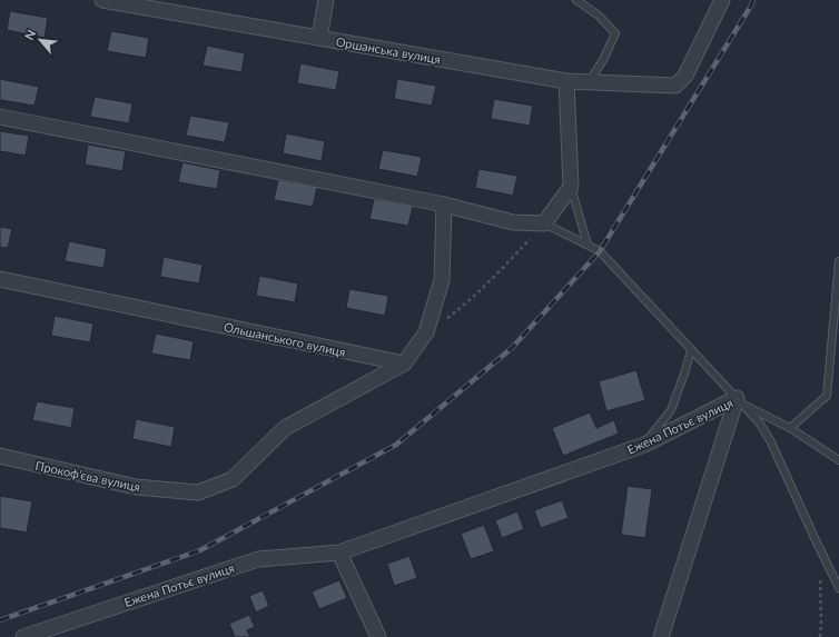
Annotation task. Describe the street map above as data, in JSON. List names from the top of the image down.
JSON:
{
  "streets": {
    "street": [
      "Оршанська вулиця",
      "Ольшанського вулиця",
      "Ежена Потьє вулиця",
      "Прокоф’єва вулиця"
    ]
  },
  "crossings": [
    ["Ольшанського вулиця", "Прокоф’єва вулиця"]
  ],
  "north": "top left"
}
